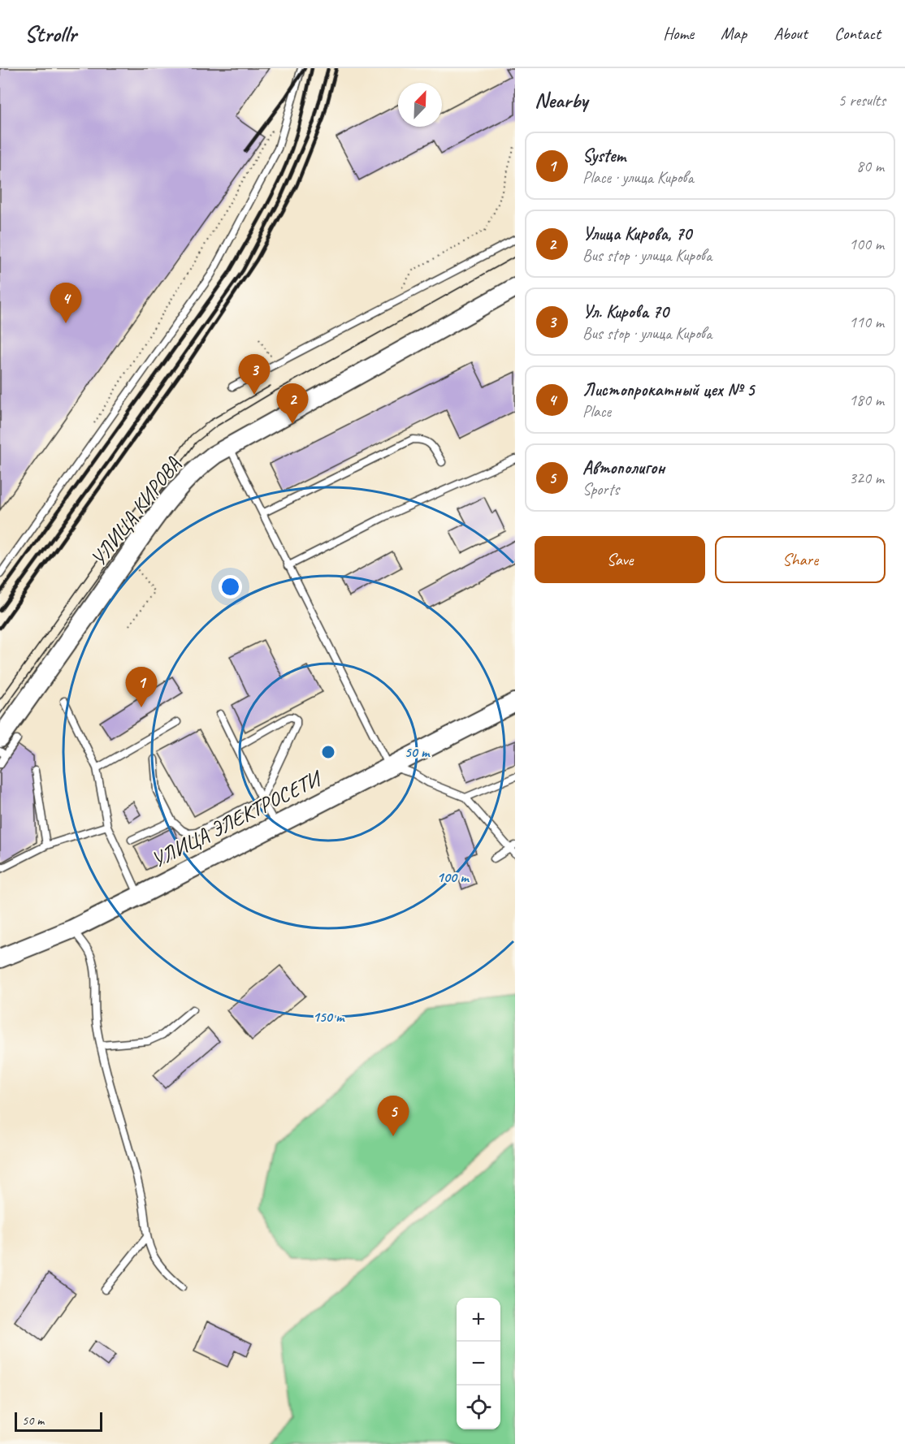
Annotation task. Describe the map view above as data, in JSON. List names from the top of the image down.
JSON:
{
  "streets": {
    "main road": ["УЛИЦА КИРОВА", "УЛИЦА ЭЛЕКТРОСЕТИ"]
  },
  "scale_bar": "50 m",
  "north": "top right",
  "page": {
    "header": "Strollr",
    "nav": [
      "Home",
      "Map",
      "About",
      "Contact"
    ],
    "heading": ["Nearby", "5 results"],
    "list": [
      {
        "mark": "1",
        "name": "System",
        "note": "Place · улица Кирова",
        "value": "80 m"
      },
      {
        "mark": "2",
        "name": "Улица Кирова, 70",
        "note": "Bus stop · улица Кирова",
        "value": "100 m"
      },
      {
        "mark": "3",
        "name": "Ул. Кирова 70",
        "note": "Bus stop · улица Кирова",
        "value": "110 m"
      },
      {
        "mark": "4",
        "name": "Листопрокатный цех № 5",
        "note": "Place",
        "value": "180 m"
      },
      {
        "mark": "5",
        "name": "Автополигон",
        "note": "Sports",
        "value": "320 m"
      }
    ],
    "pins": [
      "4",
      "3",
      "2",
      "1",
      "5"
    ],
    "buttons": ["Save", "Share"],
    "map_buttons": ["+", "−"],
    "scale": "50 m"
  },
  "rings": ["50 m", "100 m", "150 m"]
}
